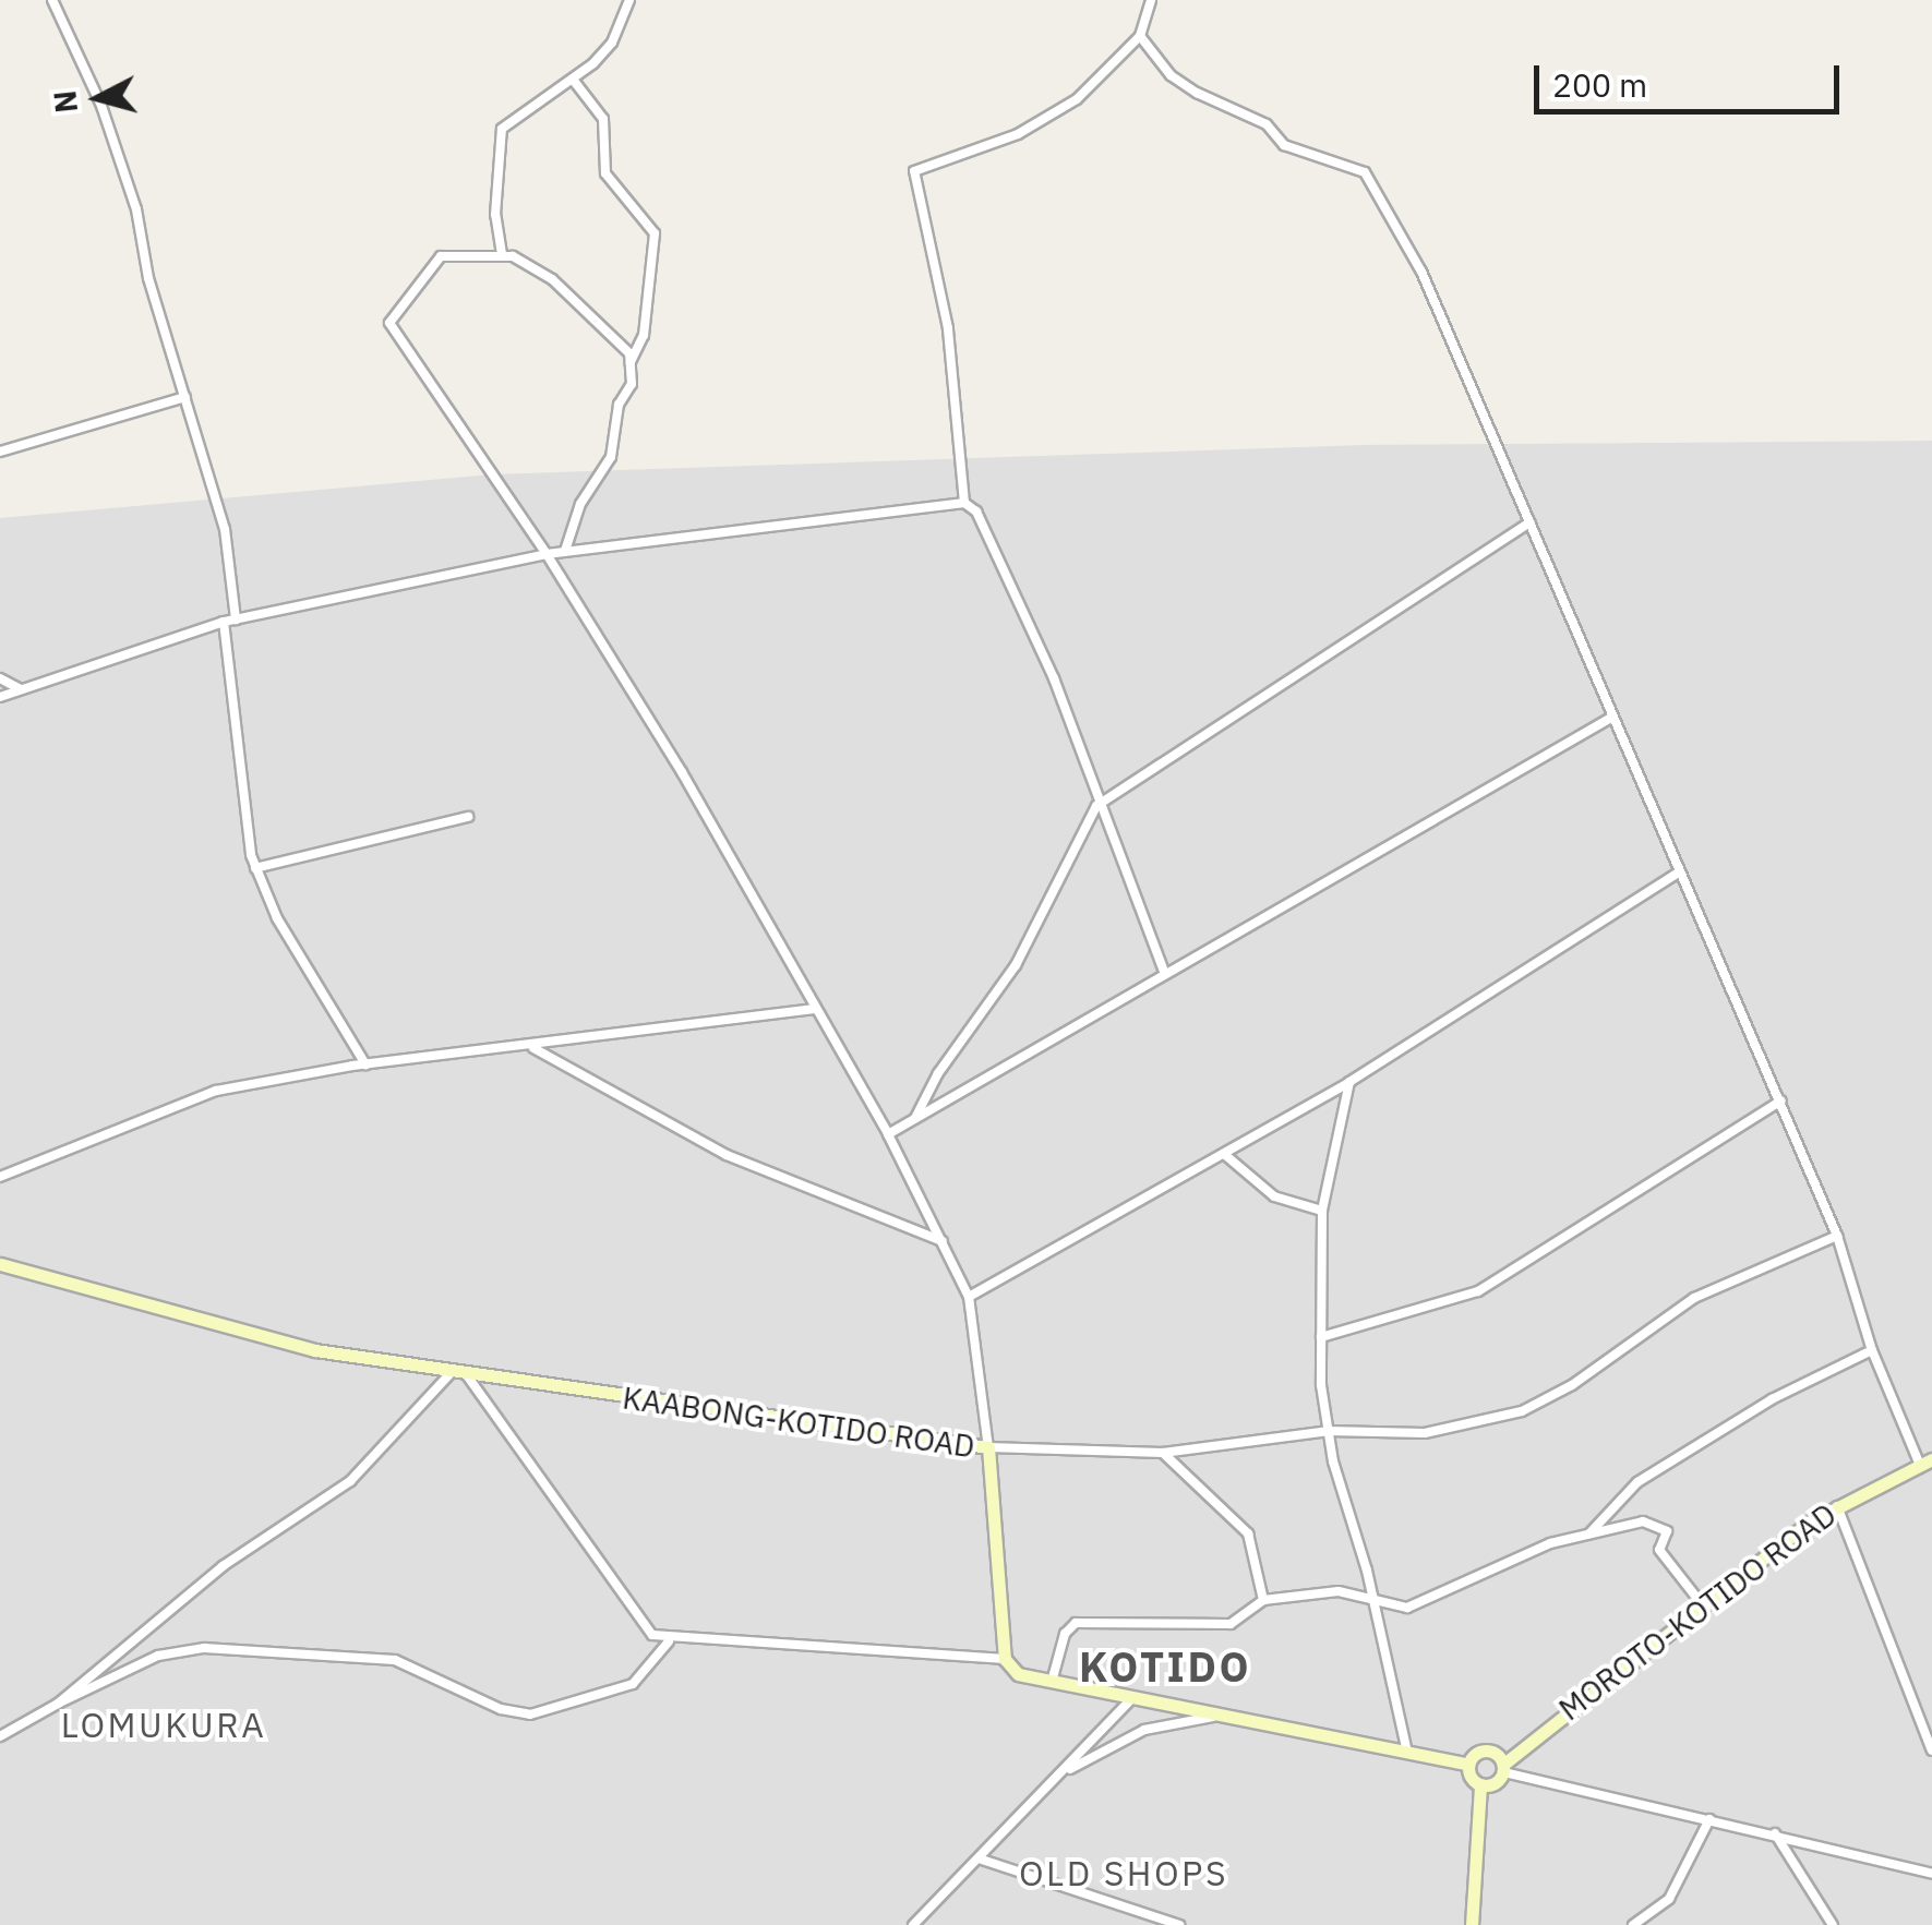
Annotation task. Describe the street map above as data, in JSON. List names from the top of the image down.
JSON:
{
  "streets": {
    "street": ["KAABONG-KOTIDO ROAD", "MOROTO-KOTIDO ROAD"]
  },
  "districts": ["KOTIDO", "LOMUKURA", "OLD SHOPS"],
  "scale_bar": "200 m",
  "north": "left"
}
